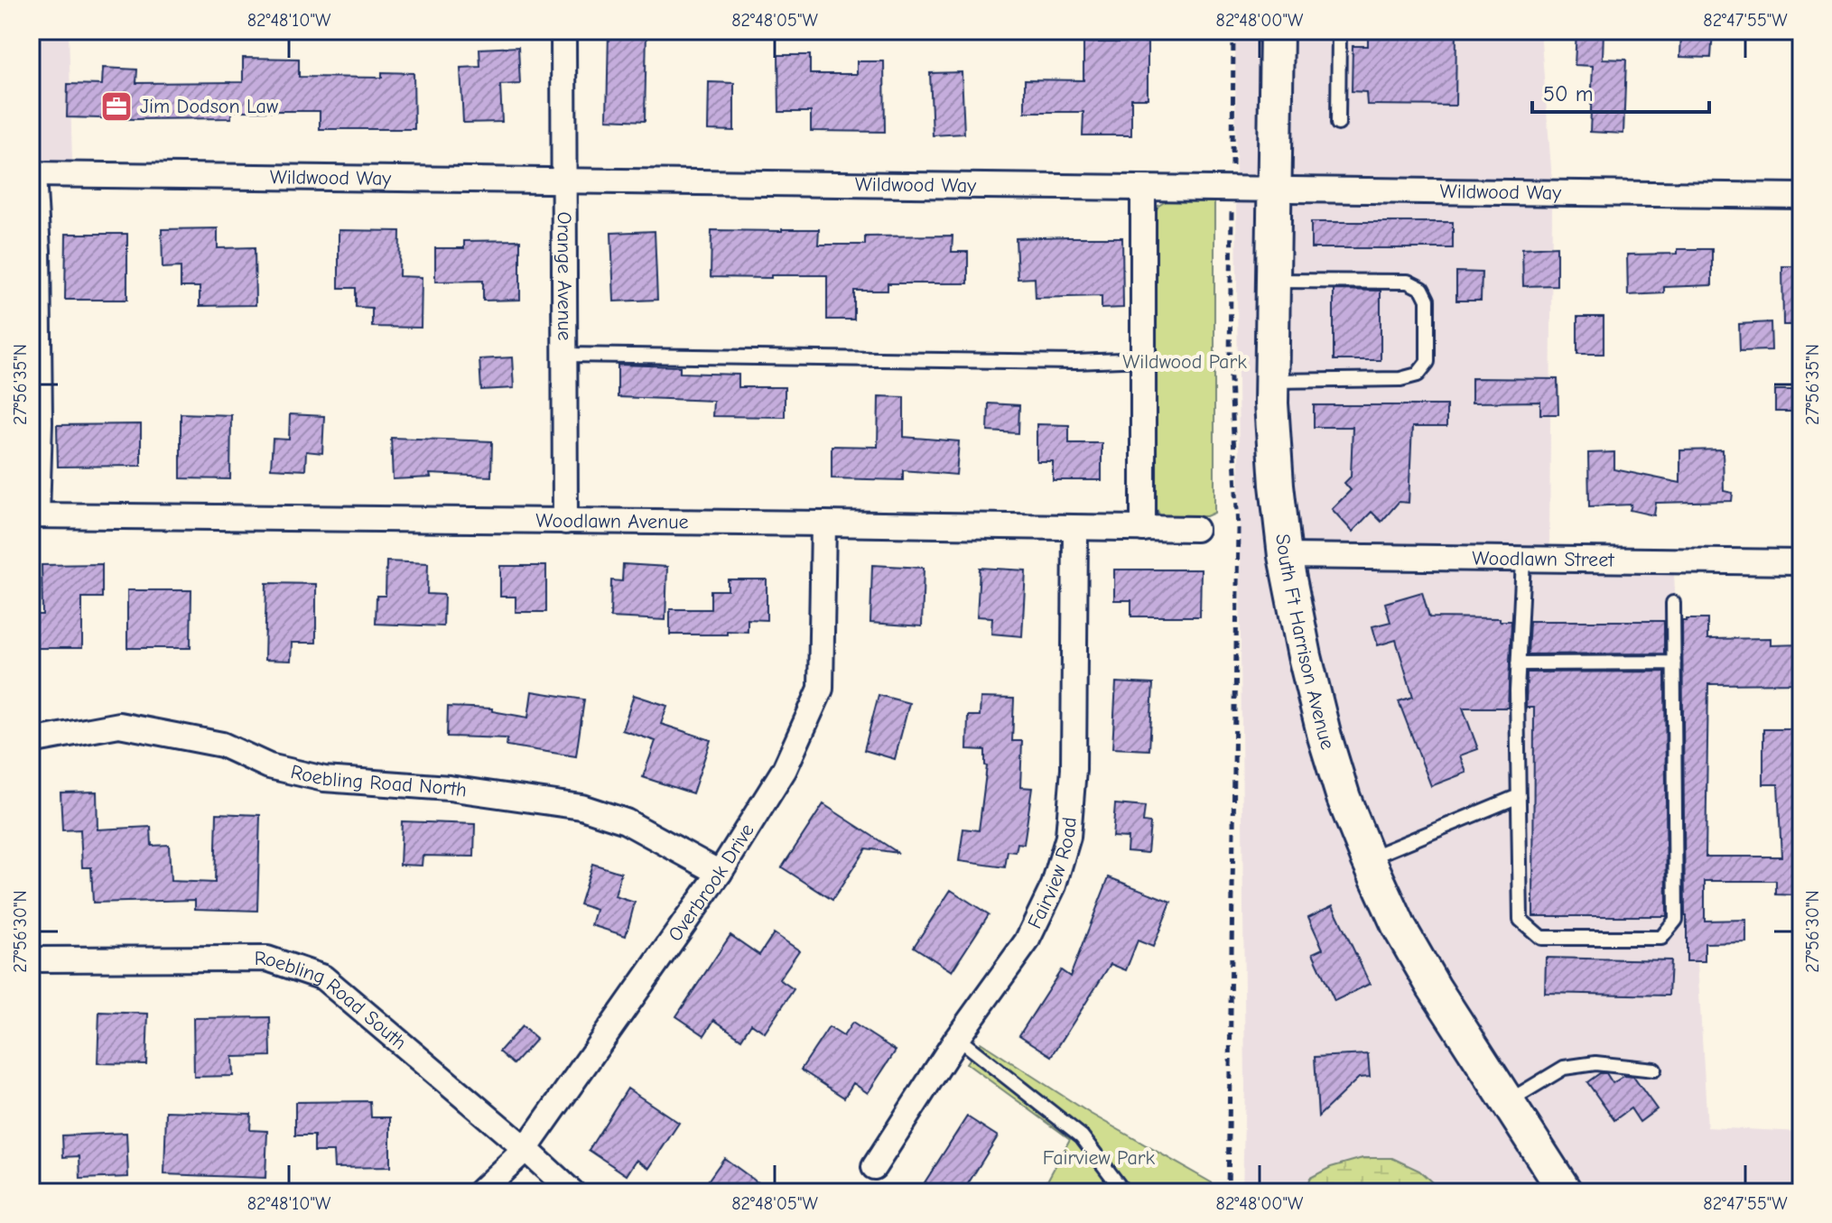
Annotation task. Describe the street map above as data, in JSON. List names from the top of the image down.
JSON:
{
  "streets": {
    "main road": ["South Ft Harrison Avenue"],
    "street": [
      "Wildwood Way",
      "Orange Avenue",
      "Woodlawn Avenue",
      "Woodlawn Street",
      "Roebling Road North",
      "Fairview Road",
      "Overbrook Drive",
      "Roebling Road South"
    ]
  },
  "crossings": [
    ["Wildwood Way", "Orange Avenue"],
    ["Wildwood Way", "South Ft Harrison Avenue"],
    ["Orange Avenue", "Woodlawn Avenue"],
    ["Woodlawn Avenue", "Fairview Road"],
    ["Woodlawn Avenue", "Overbrook Drive"],
    ["Woodlawn Street", "South Ft Harrison Avenue"],
    ["Roebling Road North", "Overbrook Drive"],
    ["Overbrook Drive", "Roebling Road South"]
  ],
  "parks": ["Wildwood Park", "Fairview Park"],
  "places": {
    "office": ["Jim Dodson Law"]
  },
  "scale_bar": "50 m",
  "coordinates": [
    "82°48'10\"W",
    "82°48'05\"W",
    "82°48'00\"W",
    "82°47'55\"W",
    "27°56'35\"N",
    "27°56'30\"N"
  ]
}
